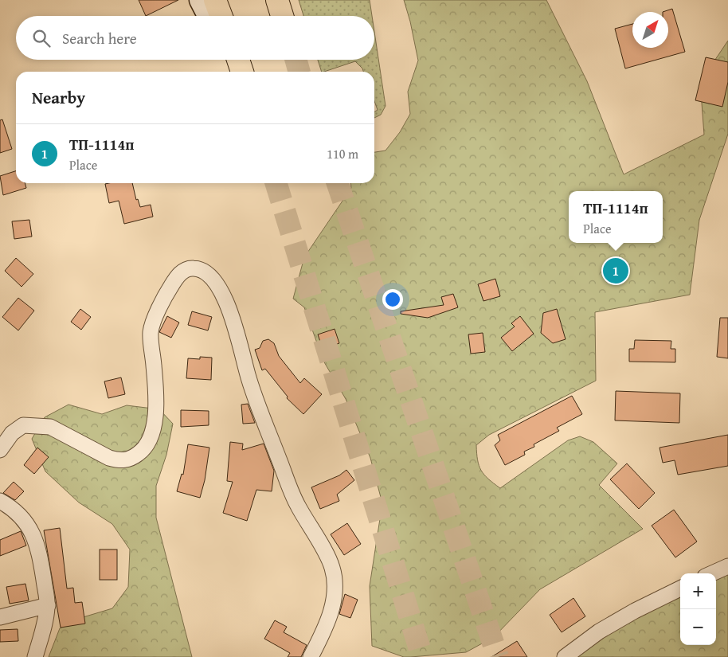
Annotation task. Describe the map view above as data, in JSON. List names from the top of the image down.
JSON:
{
  "north": "top right",
  "page": {
    "search": "Search here",
    "heading": "Nearby",
    "list": [
      {
        "mark": "1",
        "name": "ТП-1114п",
        "note": "Place",
        "value": "110 m"
      }
    ],
    "popup": ["ТП-1114п", "Place"],
    "pins": "1",
    "map_buttons": ["+", "−"]
  }
}
